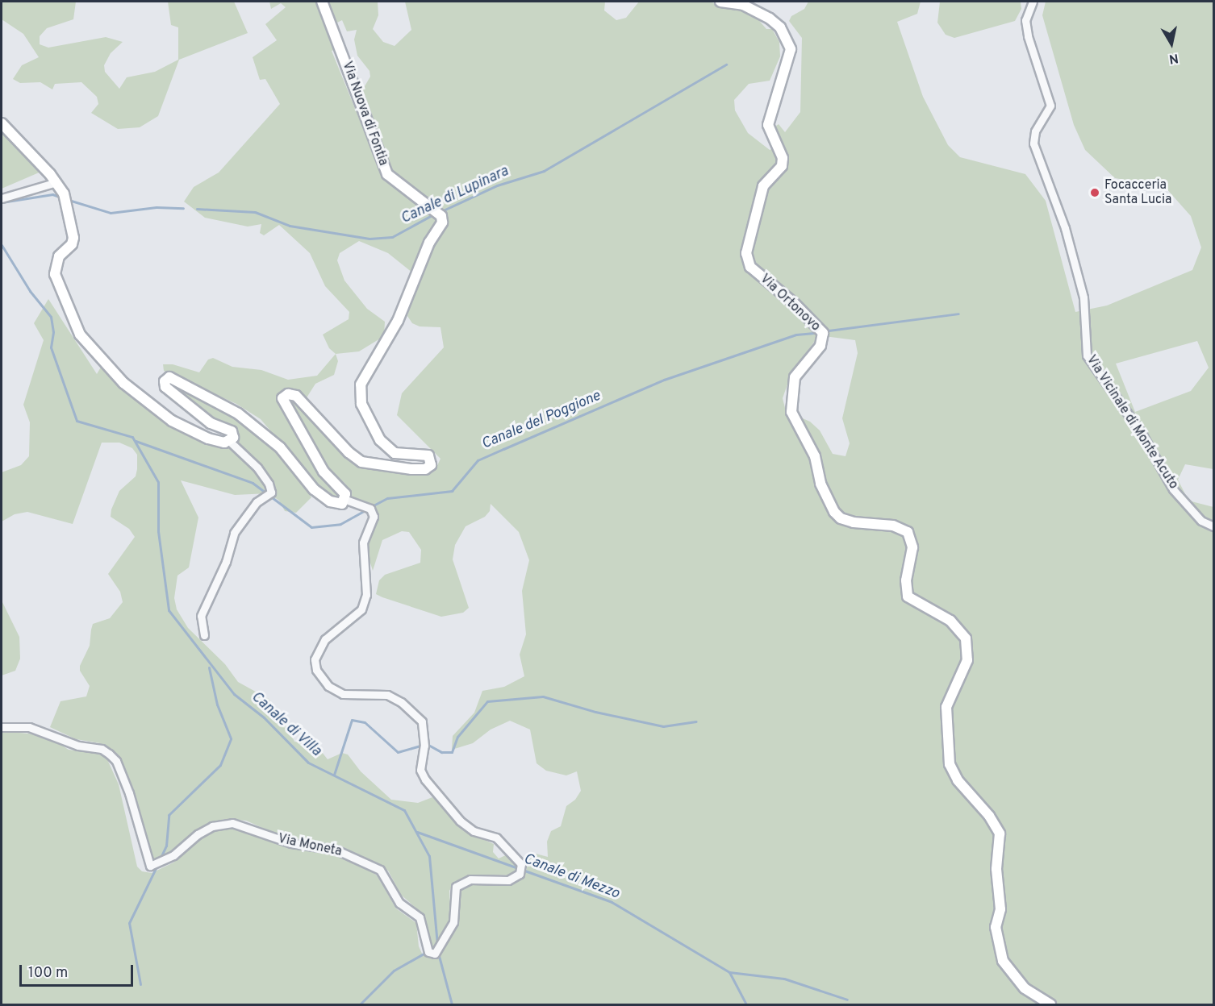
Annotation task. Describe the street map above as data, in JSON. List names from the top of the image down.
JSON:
{
  "streets": {
    "street": [
      "Via Nuova di Fontia",
      "Via Ortonovo",
      "Via Vicinale di Monte Acuto",
      "Via Moneta"
    ]
  },
  "crossings": [
    ["Via Nuova di Fontia", "Via Moneta"]
  ],
  "water": [
    "Canale di Lupinara",
    "Canale del Poggione",
    "Canale di Villa",
    "Canale di Mezzo"
  ],
  "places": ["Focacceria Santa Lucia"],
  "scale_bar": "100 m",
  "north": "bottom"
}
